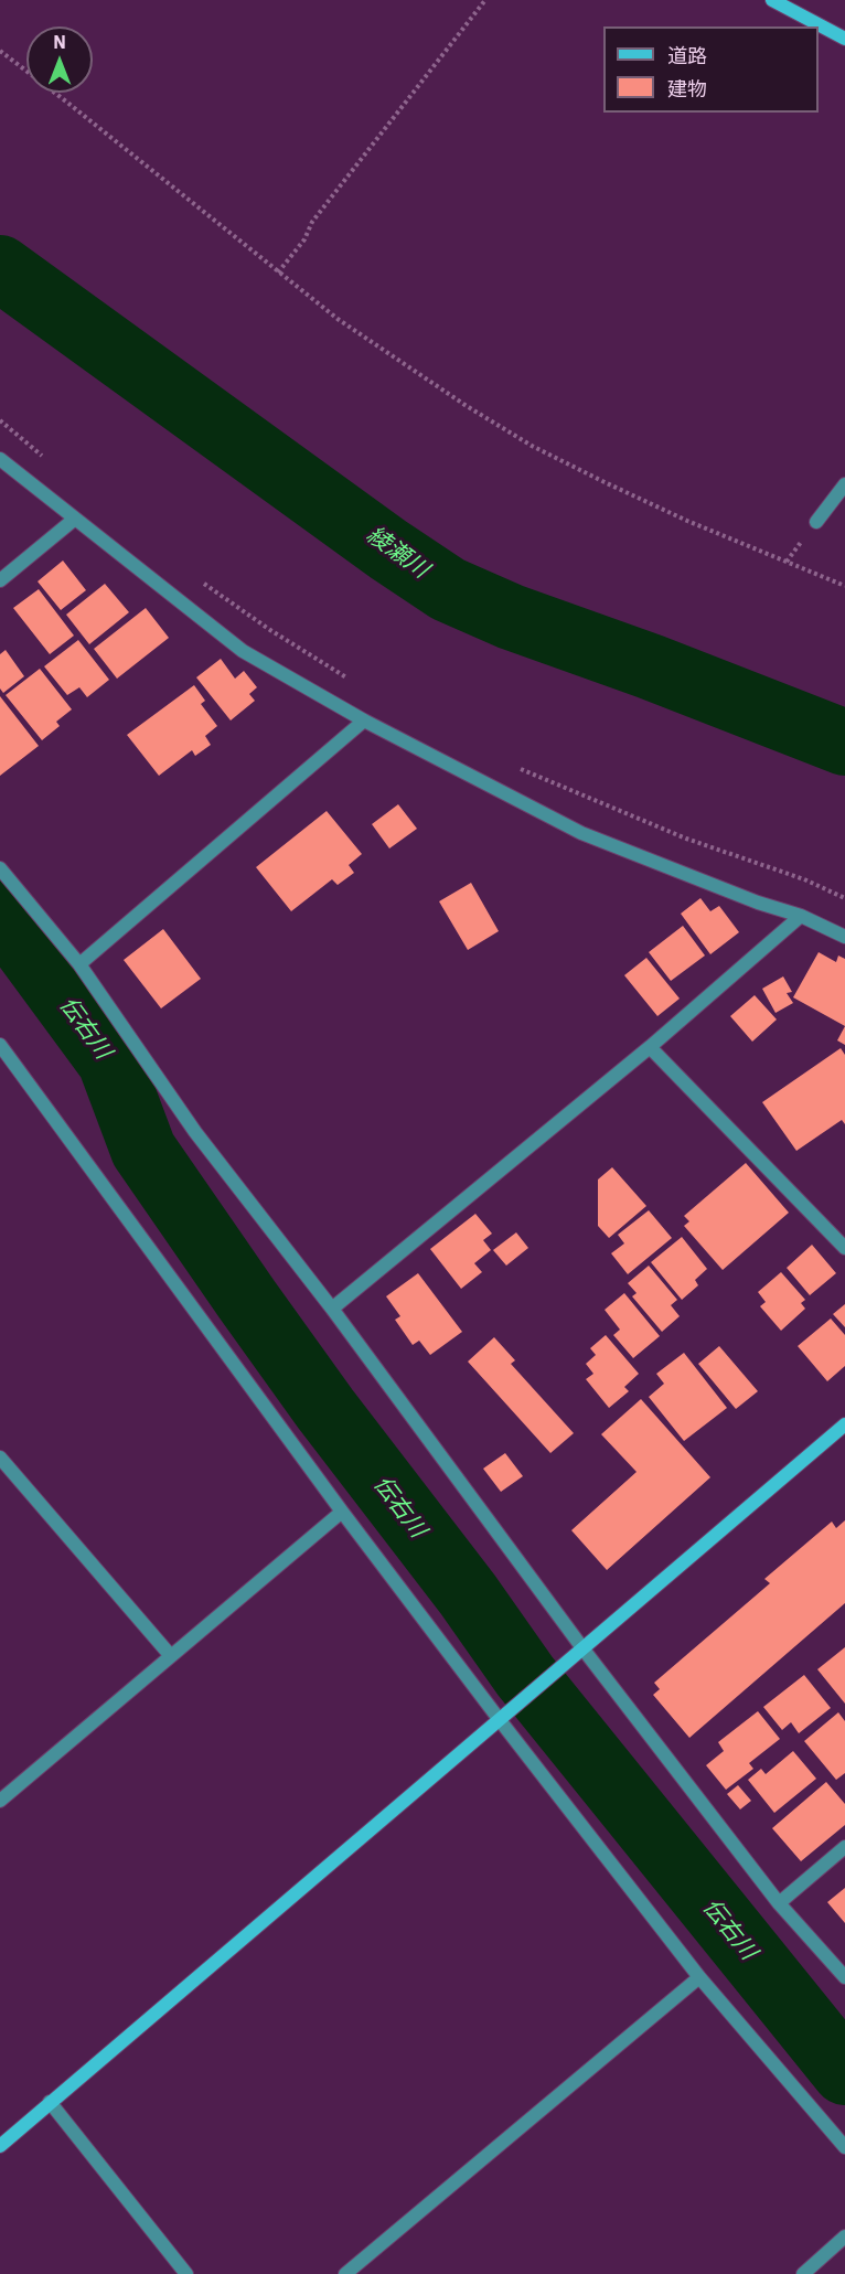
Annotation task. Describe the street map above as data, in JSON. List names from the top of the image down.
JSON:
{
  "water": ["綾瀬川", "伝右川"],
  "legend": ["道路", "建物"],
  "north": "top"
}
